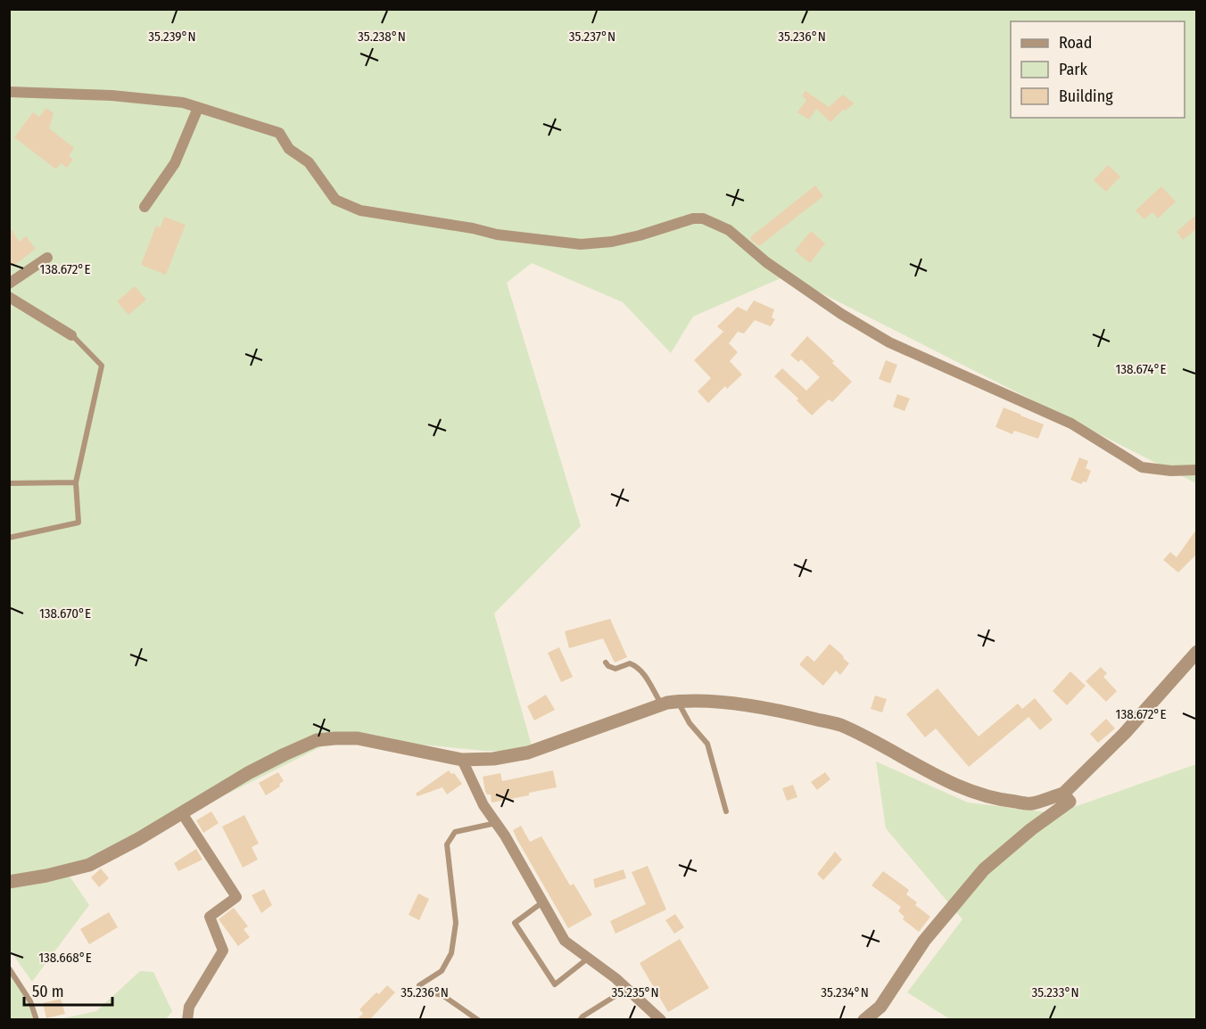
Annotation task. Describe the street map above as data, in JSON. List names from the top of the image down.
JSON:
{
  "legend": ["Road", "Park", "Building"],
  "scale_bar": "50 m",
  "coordinates": [
    "35.239°N",
    "35.238°N",
    "35.237°N",
    "35.236°N",
    "138.672°E",
    "138.674°E",
    "138.670°E",
    "138.668°E",
    "35.235°N",
    "35.234°N",
    "35.233°N"
  ]
}
